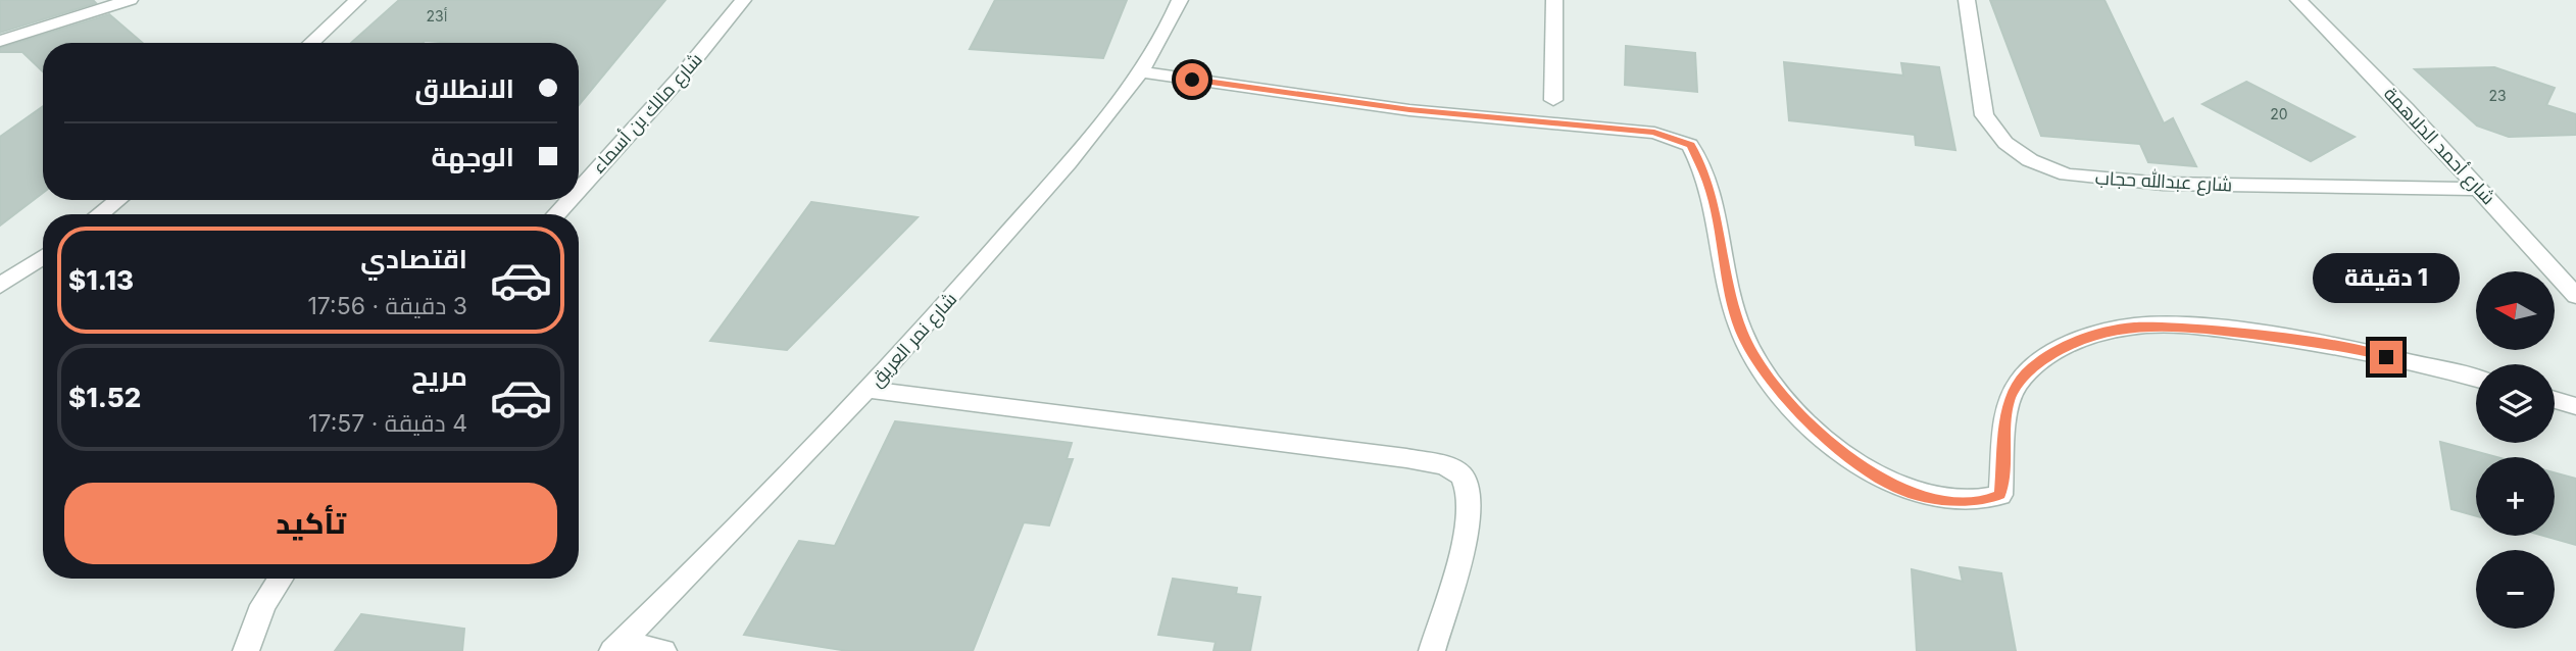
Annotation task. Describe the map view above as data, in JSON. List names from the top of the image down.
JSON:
{
  "streets": {
    "street": [
      "شارع مالك بن أسماء",
      "شارع أحمد الدلاهمة",
      "شارع عبدالله حجاب",
      "شارع نمر العريق"
    ]
  },
  "crossings": [
    ["شارع أحمد الدلاهمة", "شارع عبدالله حجاب"]
  ],
  "house_numbers": ["أ23", "23", "20"],
  "north": "left",
  "page": {
    "banner": ["الانطلاق", "الوجهة"],
    "list": [
      {
        "name": "اقتصادي",
        "note": "3 دقيقة · 17:56",
        "value": "$1.13"
      },
      {
        "name": "مريح",
        "note": "4 دقيقة · 17:57",
        "value": "$1.52"
      }
    ],
    "bubble": "1 دقيقة",
    "map_buttons": ["+", "−"],
    "buttons": "تأكيد"
  }
}
